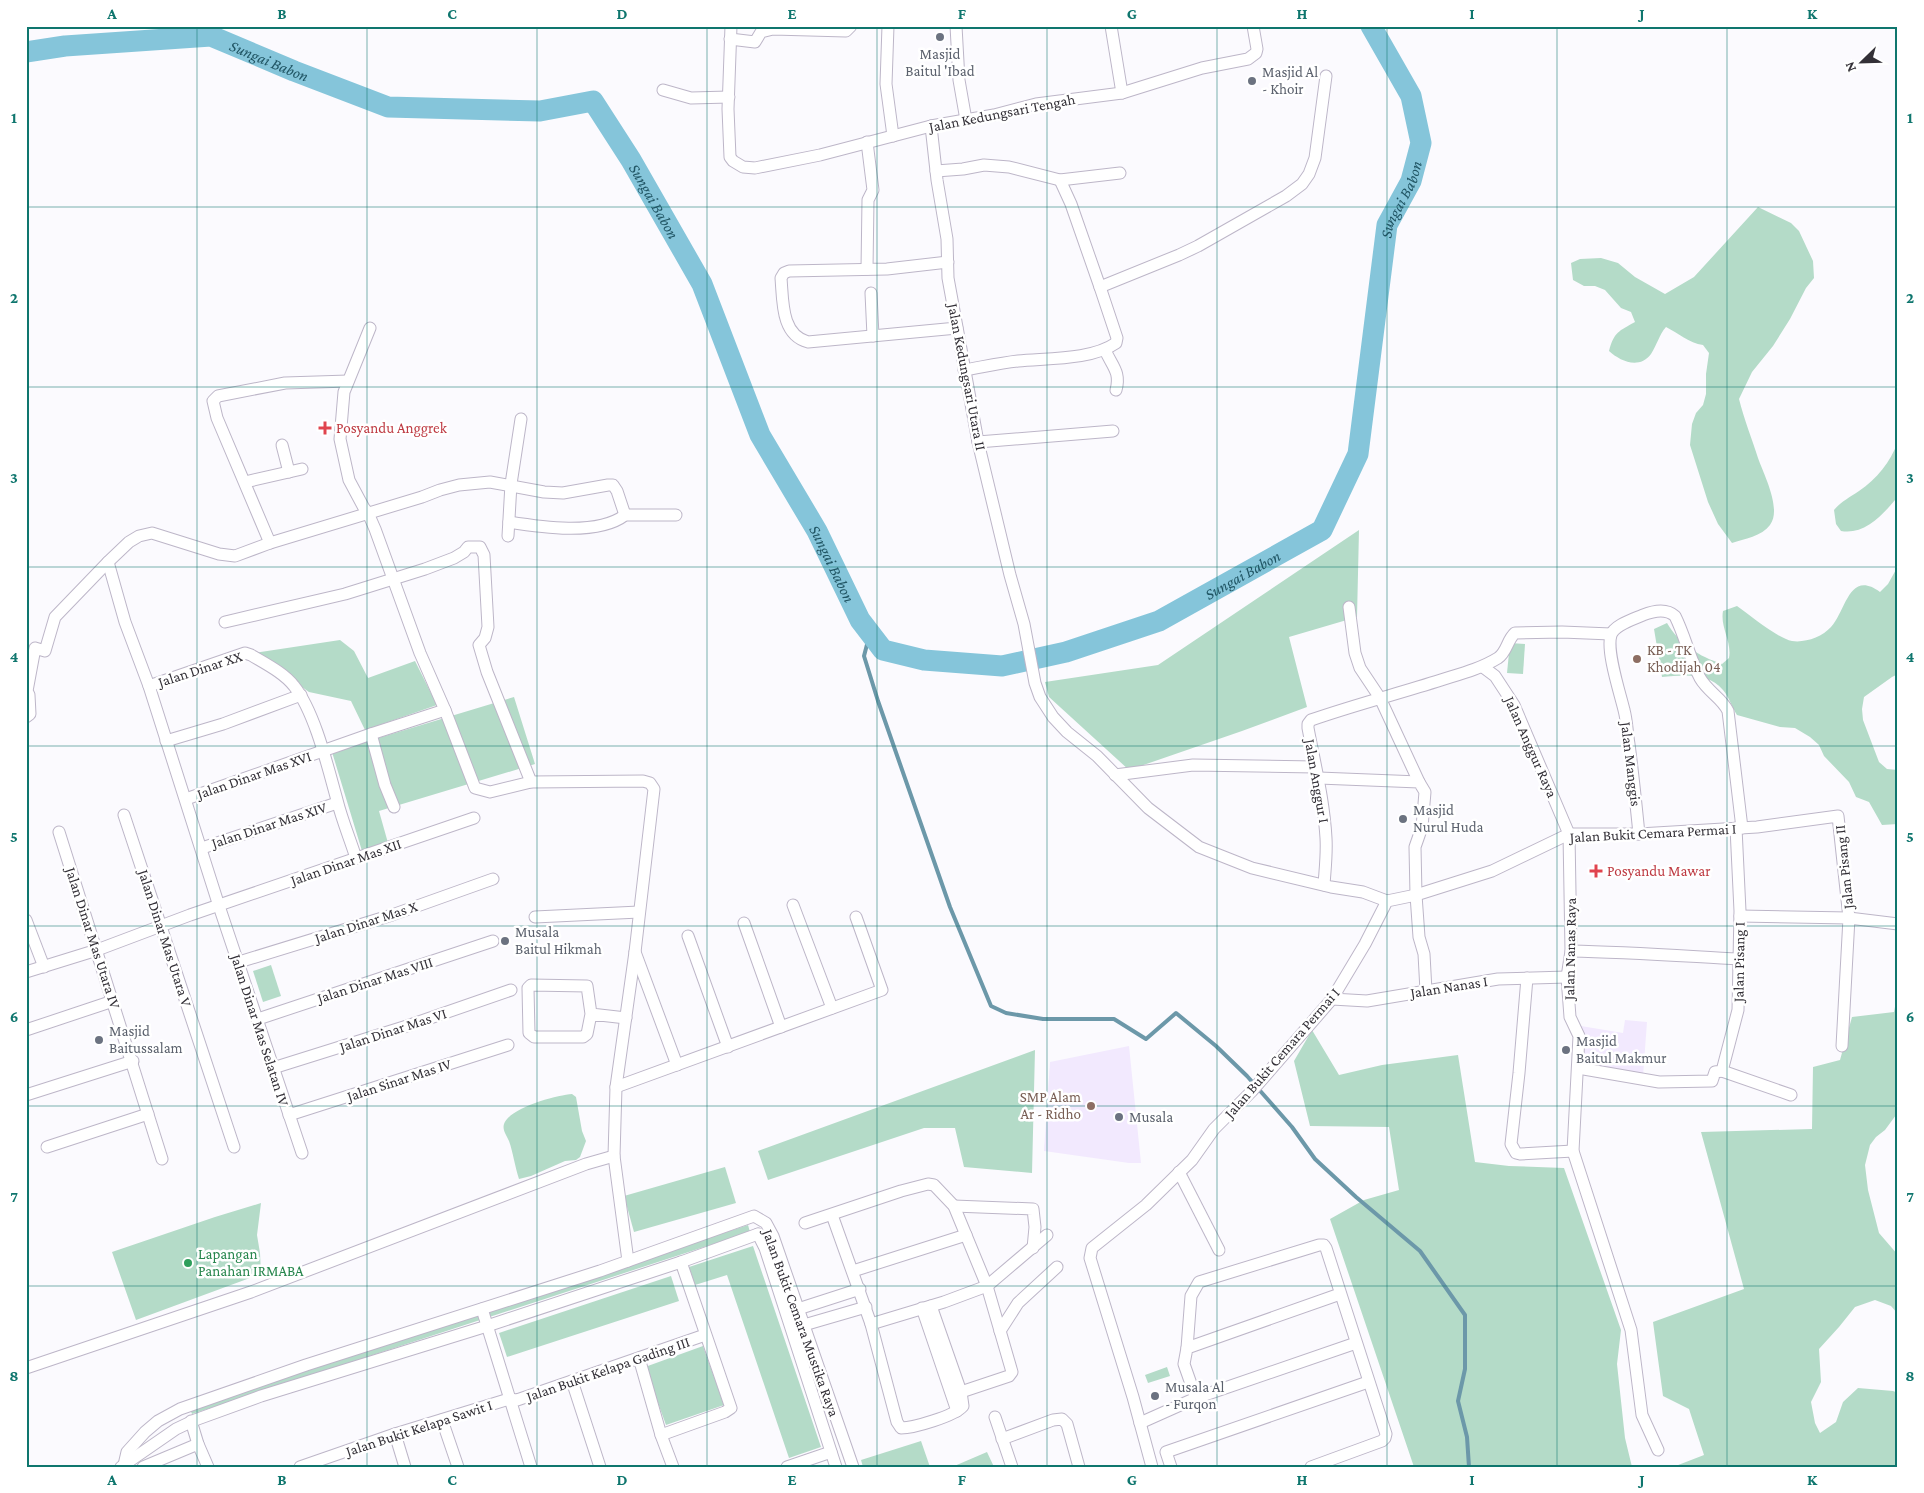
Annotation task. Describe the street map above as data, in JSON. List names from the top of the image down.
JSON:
{
  "streets": {
    "street": [
      "Jalan Kedungsari Tengah",
      "Jalan Kedungsari Utara II",
      "Jalan Dinar XX",
      "Jalan Anggur Raya",
      "Jalan Manggis",
      "Jalan Dinar Mas XVI",
      "Jalan Anggur I",
      "Jalan Dinar Mas XIV",
      "Jalan Bukit Cemara Permai I",
      "Jalan Dinar Mas XII",
      "Jalan Pisang II",
      "Jalan Dinar Mas X",
      "Jalan Dinar Mas Utara IV",
      "Jalan Dinar Mas Utara V",
      "Jalan Nanas Raya",
      "Jalan Pisang I",
      "Jalan Dinar Mas VIII",
      "Jalan Nanas I",
      "Jalan Dinar Mas Selatan IV",
      "Jalan Dinar Mas VI",
      "Jalan Sinar Mas IV",
      "Jalan Bukit Cemara Mustika Raya",
      "Jalan Bukit Kelapa Gading III",
      "Jalan Bukit Kelapa Sawit I"
    ]
  },
  "crossings": [
    ["Jalan Kedungsari Tengah", "Jalan Kedungsari Utara II"],
    ["Jalan Kedungsari Utara II", "Jalan Anggur I"],
    ["Jalan Kedungsari Utara II", "Jalan Bukit Cemara Permai I"],
    ["Jalan Dinar XX", "Jalan Dinar Mas Selatan IV"],
    ["Jalan Anggur Raya", "Jalan Bukit Cemara Permai I"],
    ["Jalan Anggur Raya", "Jalan Nanas Raya"],
    ["Jalan Manggis", "Jalan Bukit Cemara Permai I"],
    ["Jalan Manggis", "Jalan Pisang I"],
    ["Jalan Dinar Mas XVI", "Jalan Dinar Mas Selatan IV"],
    ["Jalan Dinar Mas XIV", "Jalan Dinar Mas Selatan IV"],
    ["Jalan Bukit Cemara Permai I", "Jalan Pisang II"],
    ["Jalan Bukit Cemara Permai I", "Jalan Nanas Raya"],
    ["Jalan Bukit Cemara Permai I", "Jalan Pisang I"],
    ["Jalan Bukit Cemara Permai I", "Jalan Nanas I"],
    ["Jalan Dinar Mas XII", "Jalan Dinar Mas Utara IV"],
    ["Jalan Dinar Mas XII", "Jalan Dinar Mas Utara V"],
    ["Jalan Dinar Mas XII", "Jalan Dinar Mas Selatan IV"],
    ["Jalan Dinar Mas X", "Jalan Dinar Mas Selatan IV"],
    ["Jalan Nanas Raya", "Jalan Nanas I"],
    ["Jalan Dinar Mas VIII", "Jalan Dinar Mas Selatan IV"],
    ["Jalan Dinar Mas Selatan IV", "Jalan Dinar Mas VI"],
    ["Jalan Dinar Mas Selatan IV", "Jalan Sinar Mas IV"],
    ["Jalan Bukit Kelapa Gading III", "Jalan Bukit Kelapa Sawit I"]
  ],
  "water": ["Sungai Babon"],
  "places": {
    "other": [
      "Masjid Baitul 'Ibad",
      "Masjid Al - Khoir",
      "KB - TK Khodijah 04",
      "Masjid Nurul Huda",
      "Musala Baitul Hikmah",
      "Masjid Baitussalam",
      "Masjid Baitul Makmur",
      "SMP Alam Ar - Ridho",
      "Musala",
      "Lapangan Panahan IRMABA",
      "Musala Al - Furqon"
    ],
    "health": ["Posyandu Anggrek", "Posyandu Mawar"]
  },
  "north": "bottom left",
  "grid": {
    "columns": [
      "A",
      "B",
      "C",
      "D",
      "E",
      "F",
      "G",
      "H",
      "I",
      "J",
      "K"
    ],
    "rows": [
      "1",
      "2",
      "3",
      "4",
      "5",
      "6",
      "7",
      "8"
    ]
  }
}
